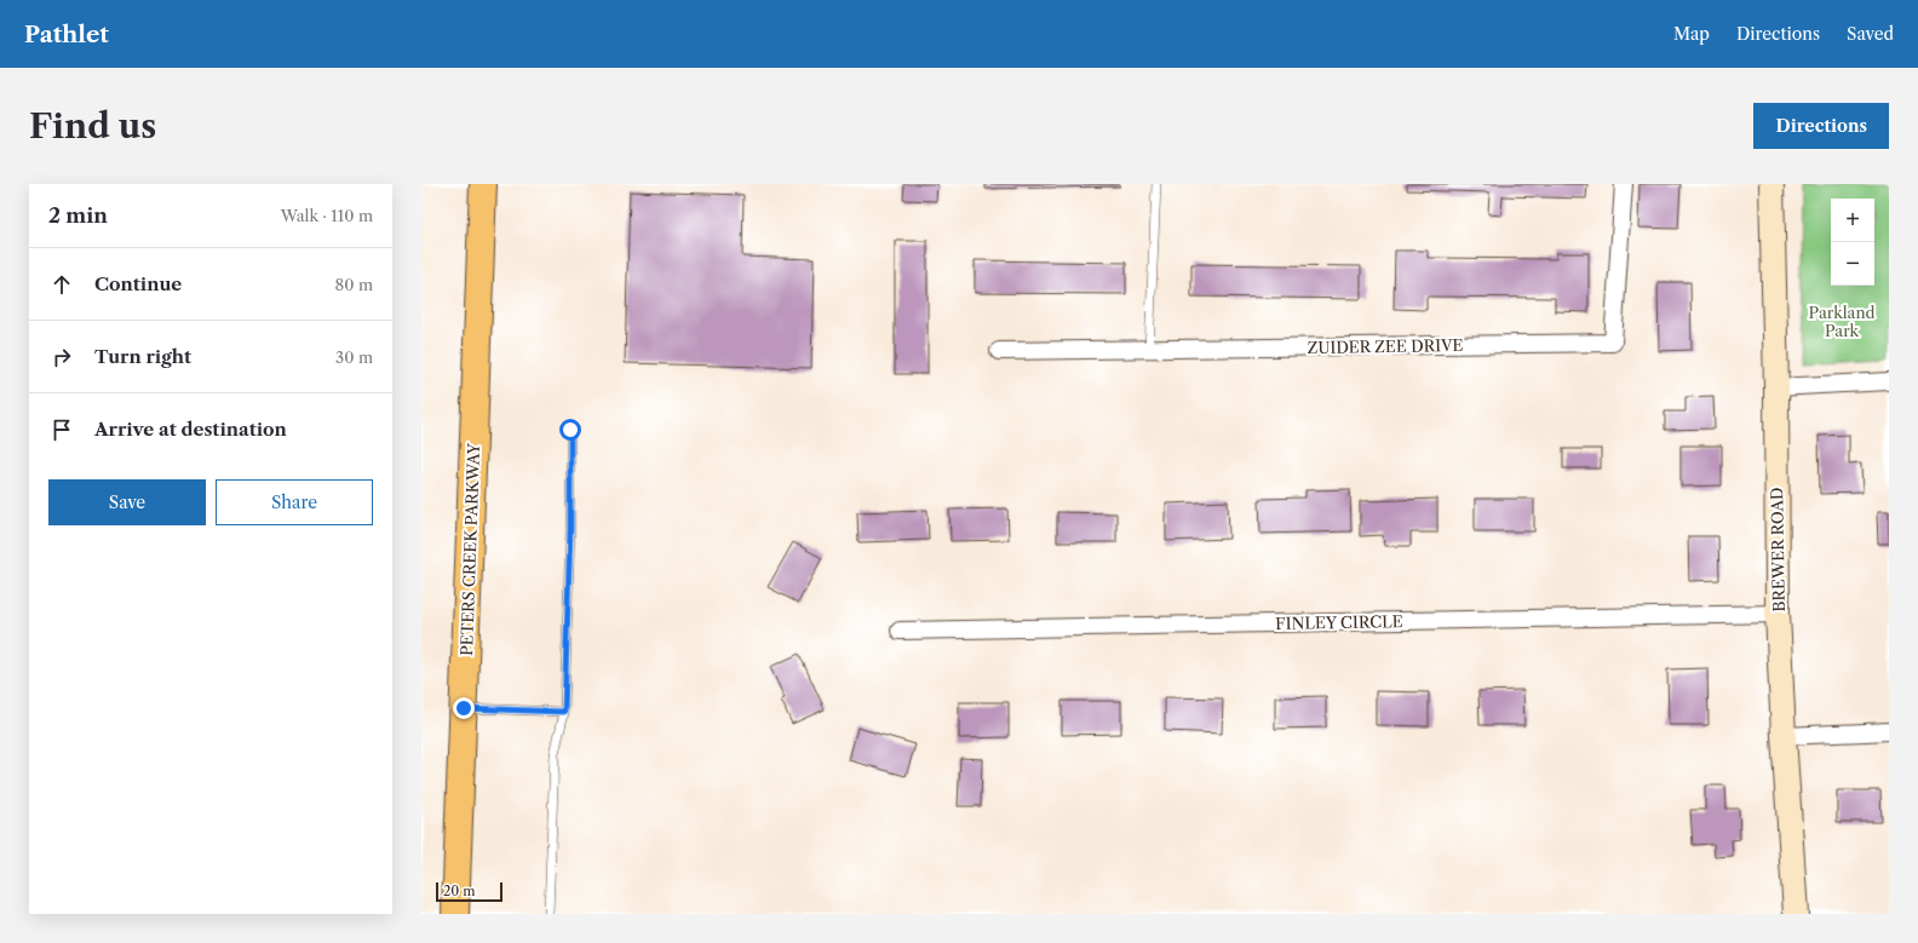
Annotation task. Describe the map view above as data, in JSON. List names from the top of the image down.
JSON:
{
  "streets": {
    "main road": ["PETERS CREEK PARKWAY"],
    "street": ["ZUIDER ZEE DRIVE", "BREWER ROAD", "FINLEY CIRCLE"]
  },
  "crossings": [
    ["BREWER ROAD", "FINLEY CIRCLE"]
  ],
  "parks": ["Parkland Park"],
  "scale_bar": "20 m",
  "page": {
    "header": "Pathlet",
    "nav": ["Map", "Directions", "Saved"],
    "buttons": [
      "Directions",
      ["Save", "Share"]
    ],
    "title": "Find us",
    "heading": ["2 min", "Walk · 110 m"],
    "map_buttons": ["+", "−"],
    "list": [
      ["Continue", "80 m"],
      ["Turn right", "30 m"],
      "Arrive at destination"
    ],
    "scale": "20 m"
  }
}
